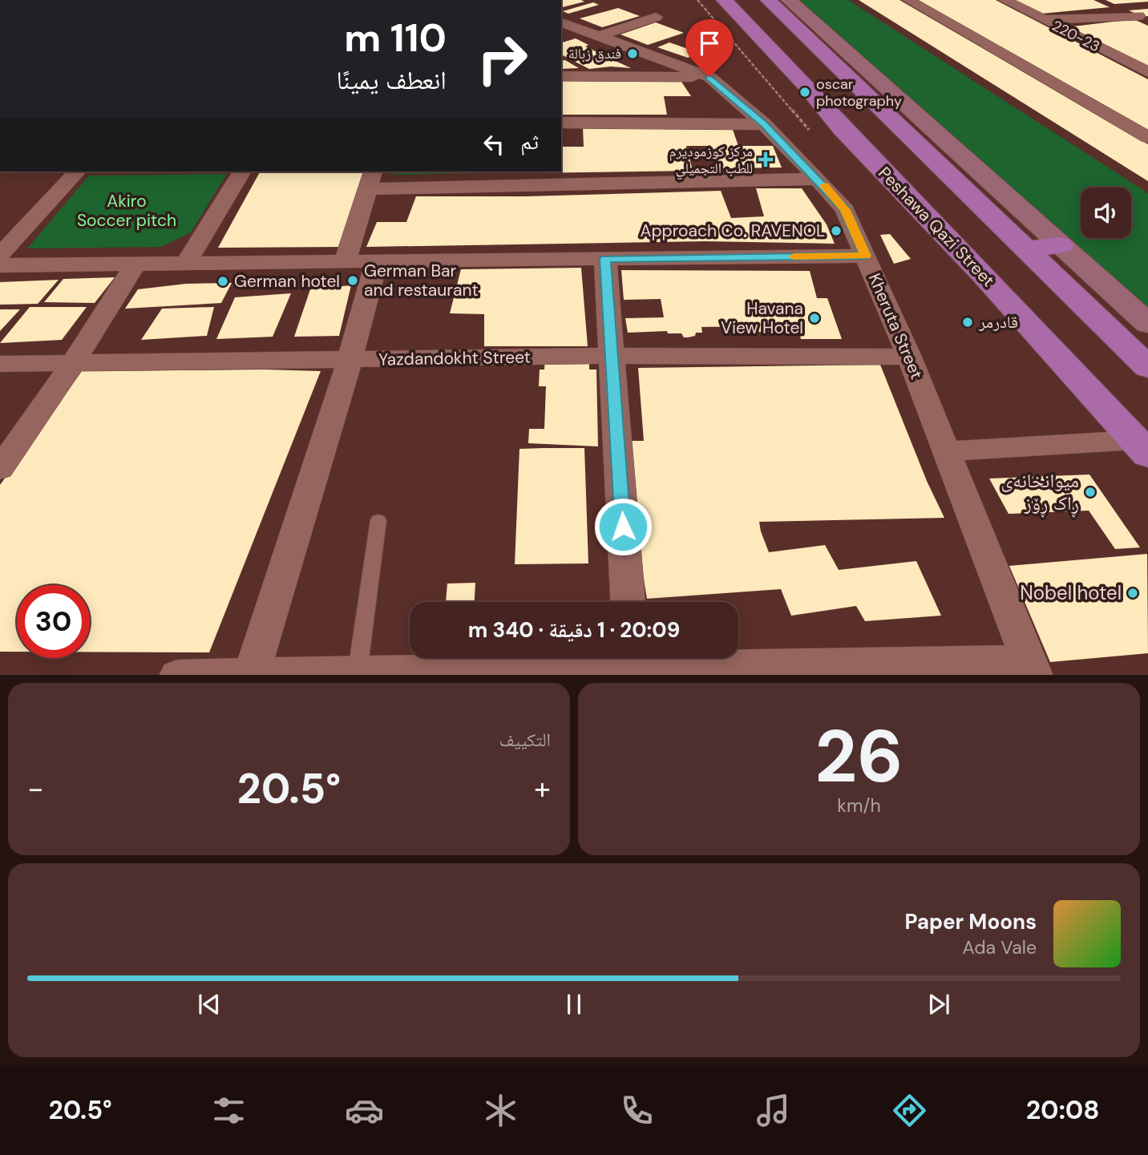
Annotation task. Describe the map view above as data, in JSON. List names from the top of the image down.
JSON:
{
  "streets": {
    "highway": ["Peshawa Qazi Street"],
    "street": ["220-23", "Kheruta Street", "Yazdandokht Street"]
  },
  "crossings": [
    ["Kheruta Street", "Yazdandokht Street"]
  ],
  "parks": ["Akiro Soccer pitch"],
  "places": {
    "other": [
      "فندق زبالة",
      "oscar photography",
      "Approach Co. RAVENOL",
      "German Bar and restaurant",
      "German hotel",
      "Havana View Hotel",
      "قادرمر",
      "میوانخانەی ڕاک ڕۆز",
      "Nobel hotel"
    ],
    "health": ["مركز كوزموديرم للطب التجميلي"]
  },
  "page": {
    "turn": ["110 m", "انعطف يمينًا"],
    "then": "ثم",
    "limit": "30",
    "trip": "20:09 · 1 دقيقة · 340 m",
    "tile": [
      ["26", "km/h"],
      "التكييف"
    ],
    "heat": ["−", "20.5°", "+"],
    "song": ["Paper Moons", "Ada Vale"],
    "tabs": ["20:08", "20.5°"]
  }
}
